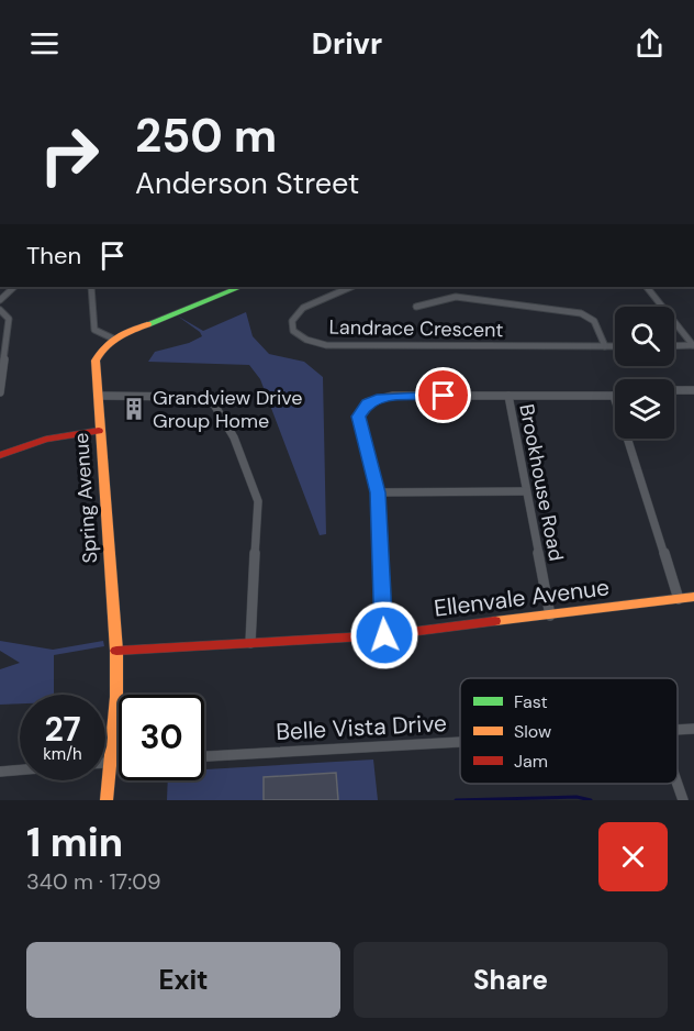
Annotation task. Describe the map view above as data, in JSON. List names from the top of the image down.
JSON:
{
  "streets": {
    "street": [
      "Landrace Crescent",
      "Brookhouse Road",
      "Spring Avenue",
      "Ellenvale Avenue",
      "Belle Vista Drive"
    ]
  },
  "crossings": [
    ["Brookhouse Road", "Ellenvale Avenue"],
    ["Spring Avenue", "Ellenvale Avenue"]
  ],
  "places": {
    "building": ["Grandview Drive Group Home"]
  },
  "legend": ["Fast", "Slow", "Jam"],
  "page": {
    "header": "Drivr",
    "turn": ["250 m", "Anderson Street"],
    "then": "Then",
    "speed": "27 km/h",
    "limit": "30",
    "heading": ["1 min", "340 m · 17:09"],
    "buttons": ["Exit", "Share"]
  }
}
